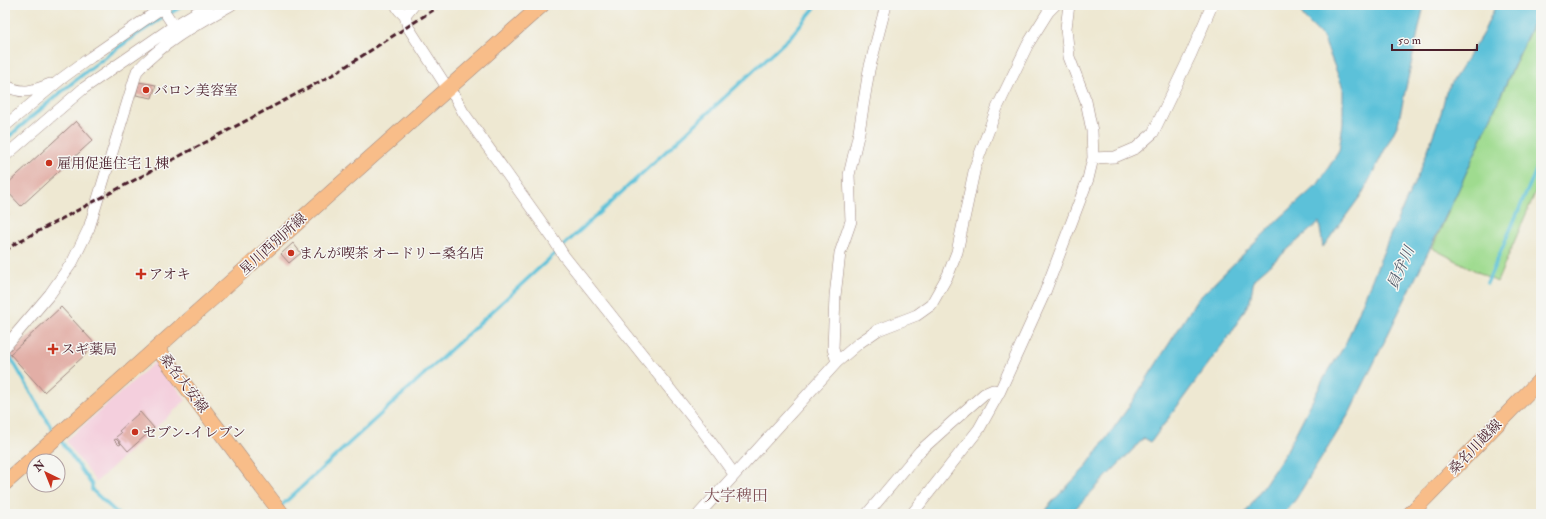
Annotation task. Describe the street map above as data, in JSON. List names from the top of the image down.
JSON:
{
  "streets": {
    "main road": ["星川西別所線", "桑名大安線", "桑名川越線"]
  },
  "crossings": [
    ["星川西別所線", "桑名大安線"]
  ],
  "districts": ["大字稗田"],
  "water": ["員弁川"],
  "places": {
    "other": [
      "バロン美容室",
      "雇用促進住宅１棟",
      "まんが喫茶 オードリー桑名店",
      "セブン-イレブン"
    ],
    "health": ["アオキ", "スギ薬局"]
  },
  "scale_bar": "50 m",
  "north": "top left"
}
